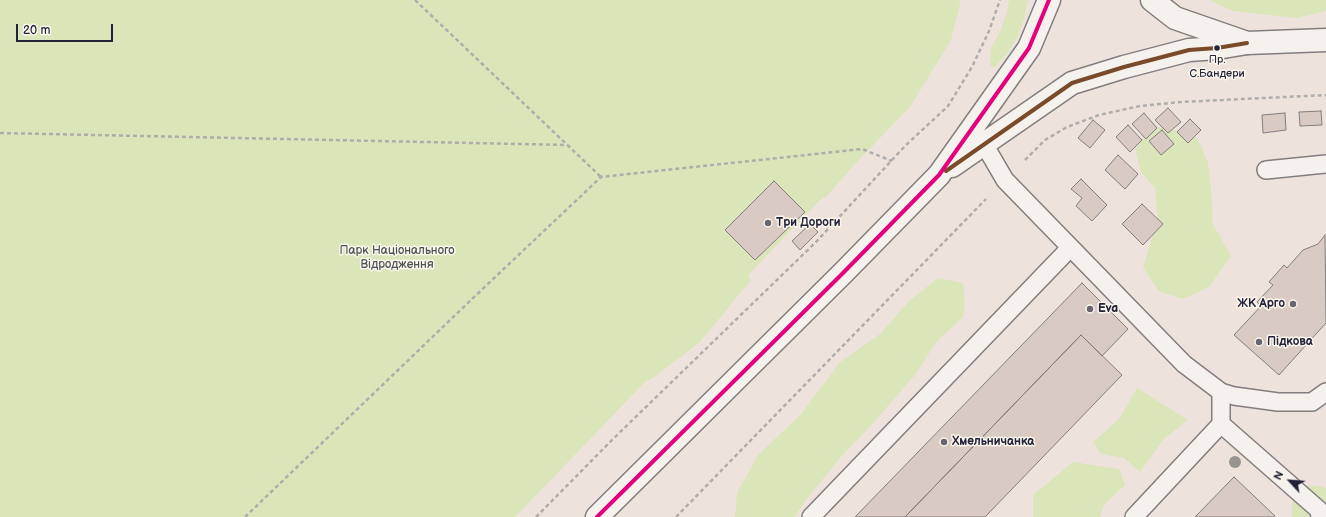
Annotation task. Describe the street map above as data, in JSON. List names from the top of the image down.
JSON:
{
  "parks": ["Парк Національного Відродження"],
  "places": [
    "Пр. С.Бандери",
    "Три Дороги",
    "ЖК Арго",
    "Eva",
    "Підкова",
    "Хмельничанка"
  ],
  "scale_bar": "20 m",
  "north": "top left"
}
